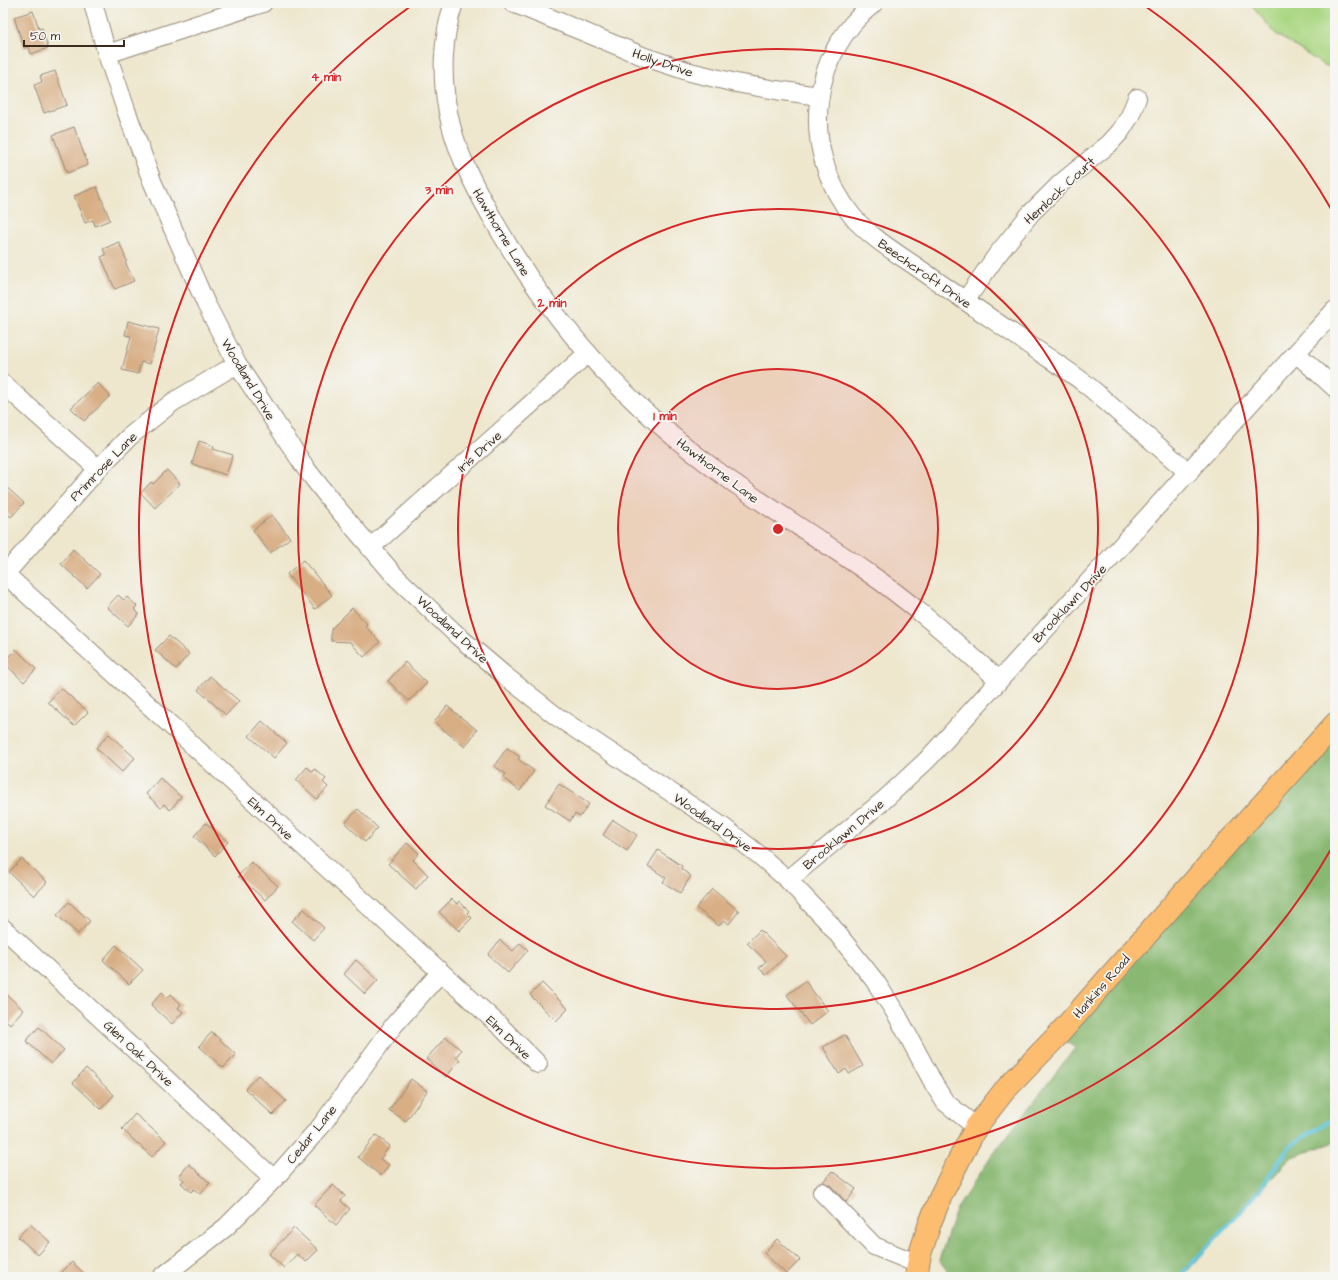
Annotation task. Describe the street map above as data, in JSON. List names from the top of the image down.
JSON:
{
  "streets": {
    "main road": ["Hankins Road"],
    "street": [
      "Holly Drive",
      "Hemlock Court",
      "Hawthorne Lane",
      "Beechcroft Drive",
      "Woodland Drive",
      "Iris Drive",
      "Primrose Lane",
      "Brooklawn Drive",
      "Elm Drive",
      "Glen Oak Drive",
      "Cedar Lane"
    ]
  },
  "crossings": [
    ["Holly Drive", "Beechcroft Drive"],
    ["Hemlock Court", "Beechcroft Drive"],
    ["Hawthorne Lane", "Iris Drive"],
    ["Hawthorne Lane", "Brooklawn Drive"],
    ["Beechcroft Drive", "Brooklawn Drive"],
    ["Woodland Drive", "Iris Drive"],
    ["Woodland Drive", "Primrose Lane"],
    ["Woodland Drive", "Brooklawn Drive"],
    ["Woodland Drive", "Hankins Road"],
    ["Primrose Lane", "Elm Drive"],
    ["Elm Drive", "Cedar Lane"],
    ["Glen Oak Drive", "Cedar Lane"]
  ],
  "scale_bar": "50 m",
  "rings": [
    "4 min",
    "3 min",
    "2 min",
    "1 min"
  ]
}
